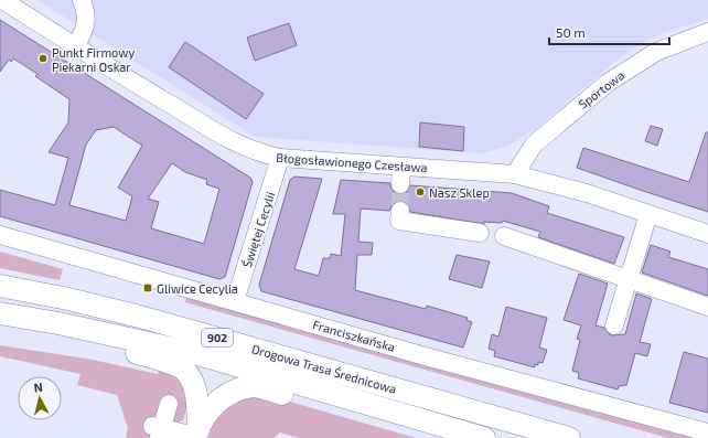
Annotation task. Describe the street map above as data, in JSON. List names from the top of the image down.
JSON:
{
  "streets": {
    "main road": ["902", "Drogowa Trasa Średnicowa"],
    "street": [
      "Sportowa",
      "Błogosławionego Czesława",
      "Świętej Cecylii",
      "Franciszkańska"
    ]
  },
  "crossings": [
    ["Sportowa", "Błogosławionego Czesława"],
    ["Błogosławionego Czesława", "Świętej Cecylii"],
    ["Świętej Cecylii", "Franciszkańska"]
  ],
  "places": {
    "other": ["Punkt Firmowy Piekarni Oskar", "Nasz Sklep"],
    "transit": ["Gliwice Cecylia"]
  },
  "scale_bar": "50 m",
  "north": "top"
}
